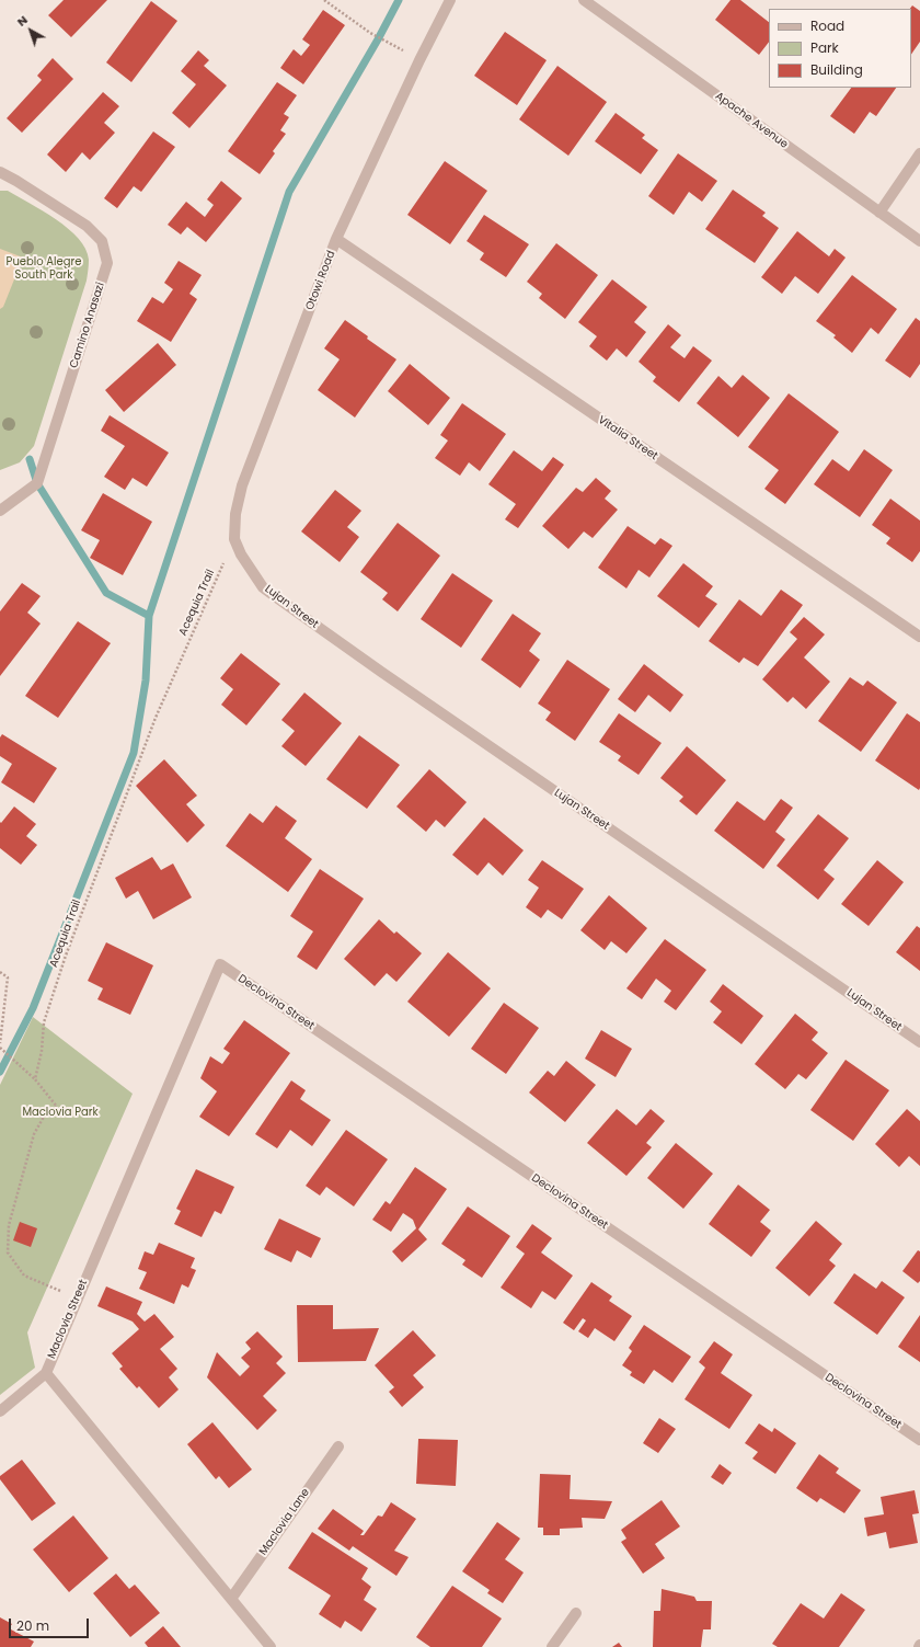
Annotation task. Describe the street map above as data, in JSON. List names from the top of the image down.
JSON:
{
  "streets": {
    "street": [
      "Apache Avenue",
      "Otowi Road",
      "Camino Anasazi",
      "Vitalia Street",
      "Lujan Street",
      "Declovina Street",
      "Maclovia Street",
      "Maclovia Lane"
    ],
    "path": ["Acequia Trail"]
  },
  "crossings": [
    ["Otowi Road", "Vitalia Street"],
    ["Otowi Road", "Acequia Trail"],
    ["Otowi Road", "Lujan Street"],
    ["Declovina Street", "Maclovia Street"],
    ["Maclovia Street", "Maclovia Lane"]
  ],
  "parks": ["Pueblo Alegre South Park", "Maclovia Park"],
  "legend": ["Road", "Park", "Building"],
  "scale_bar": "20 m",
  "north": "top left"
}
